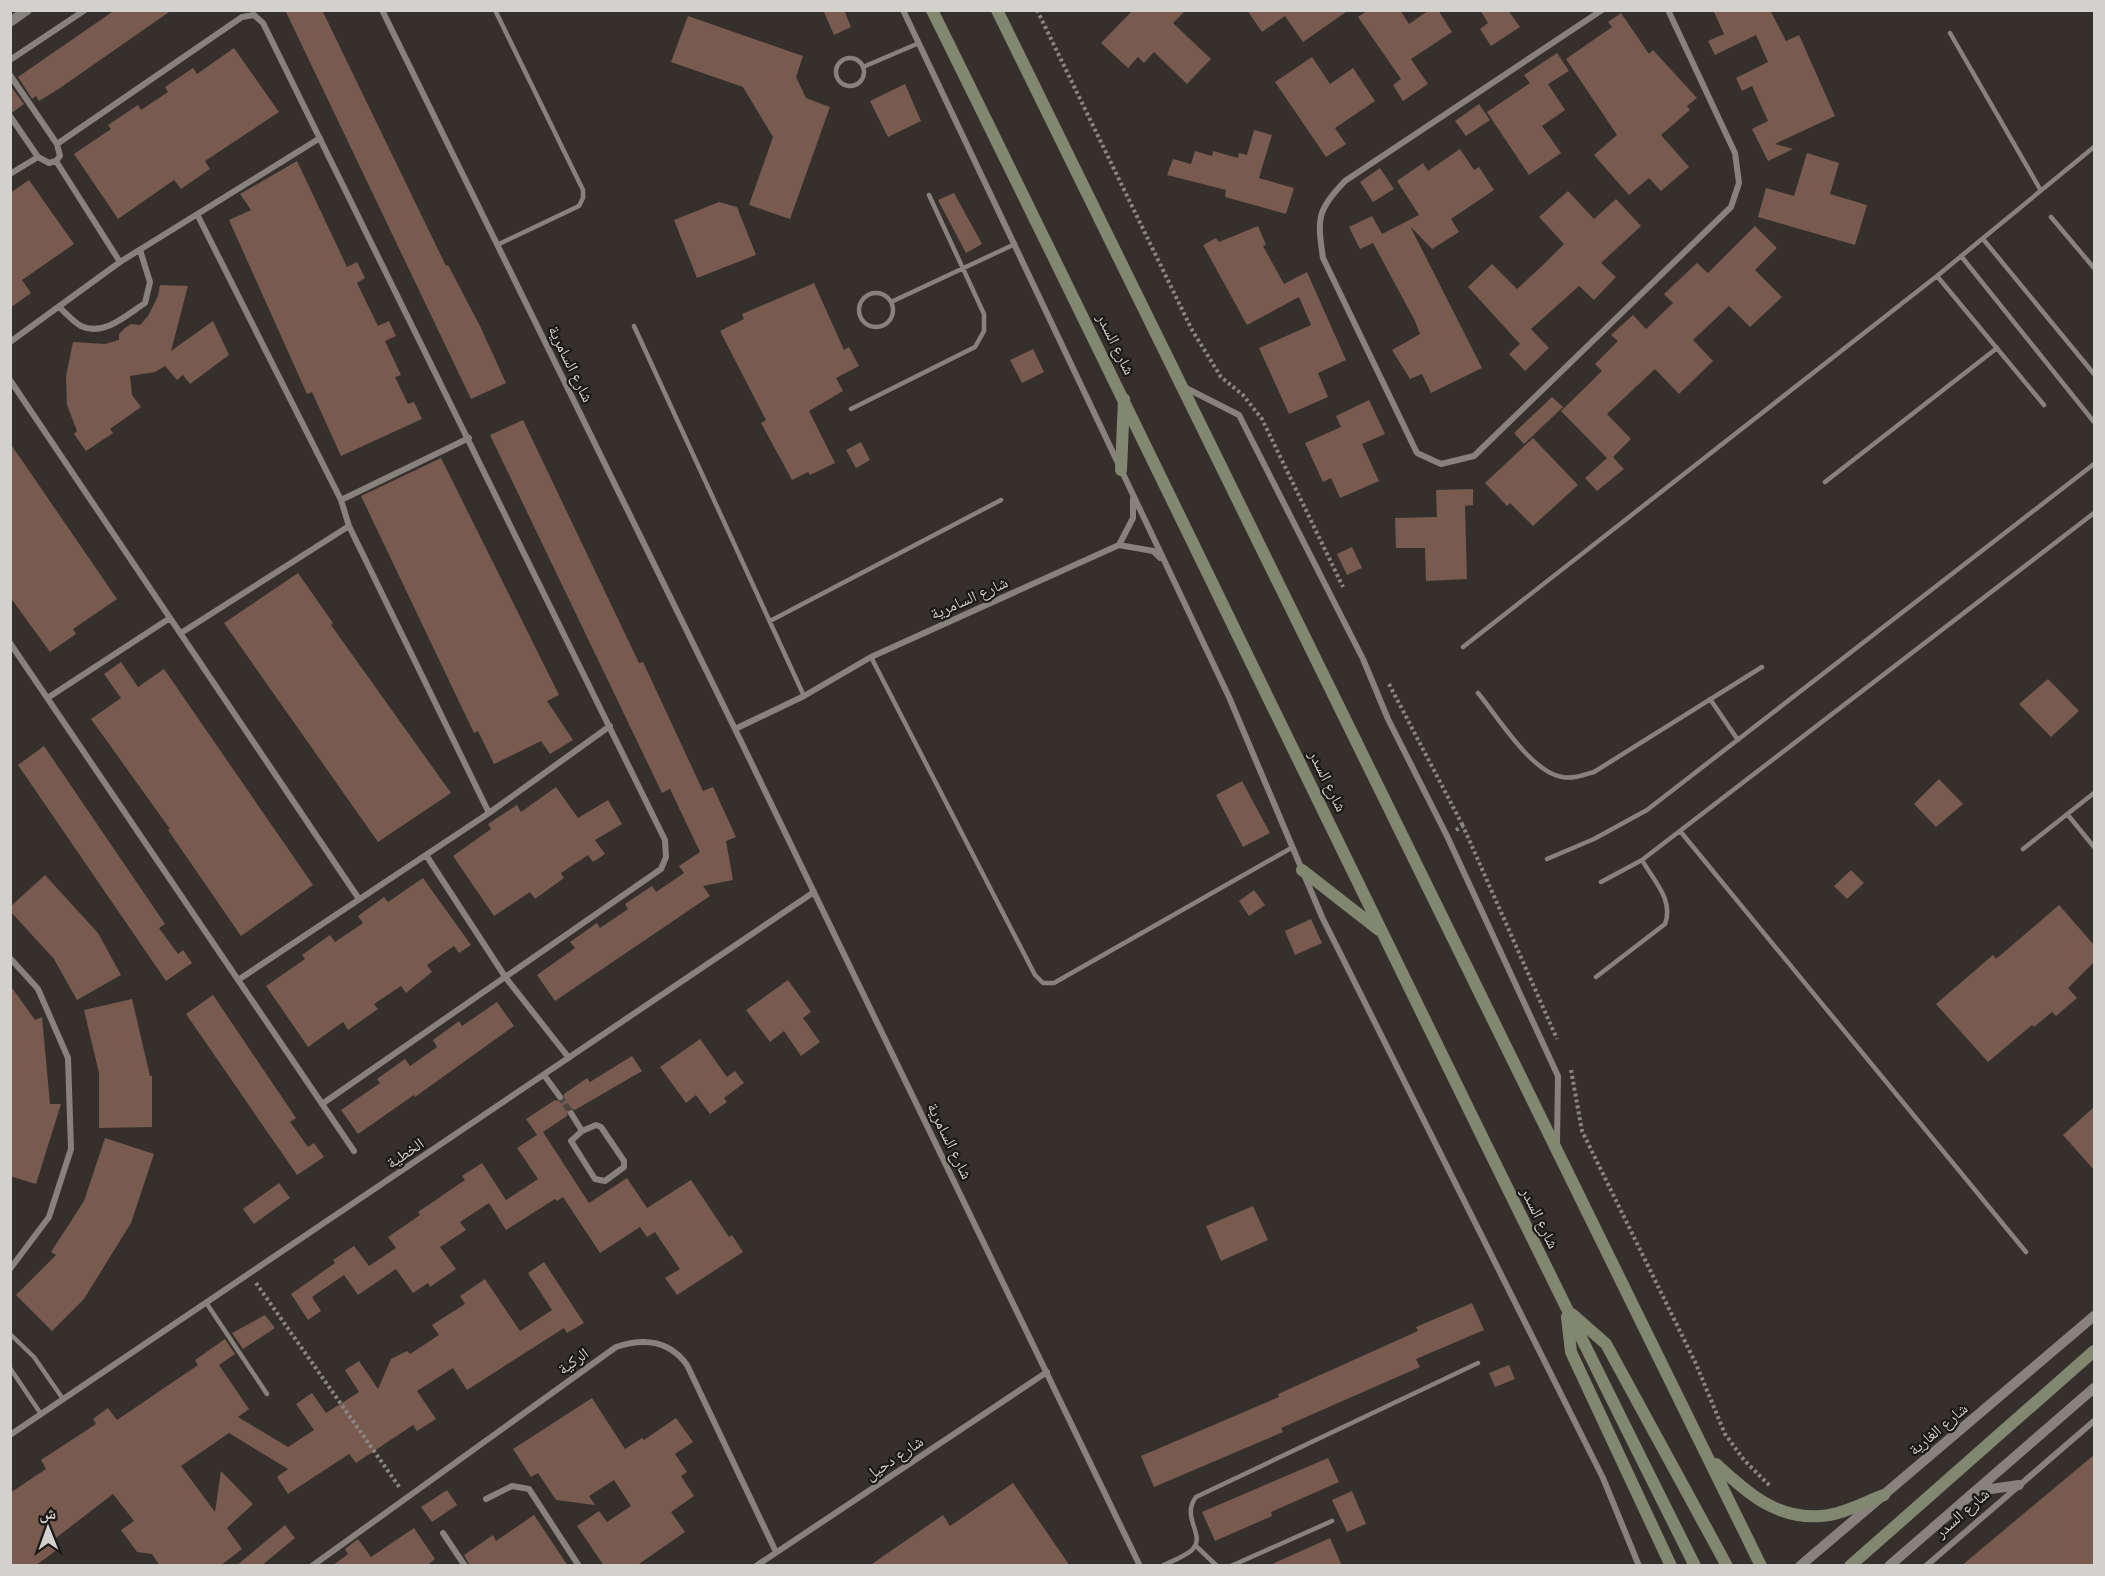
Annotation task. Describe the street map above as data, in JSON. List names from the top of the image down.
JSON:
{
  "streets": {
    "main road": ["شارع السدر"],
    "street": [
      "شارع السامرية",
      "الخطية",
      "الركية",
      "شارع الغارية",
      "شارع دحيل"
    ]
  },
  "crossings": [
    ["شارع السامرية", "الخطية"],
    ["شارع السامرية", "شارع دحيل"],
    ["الركية", "شارع دحيل"]
  ],
  "north": "top"
}
